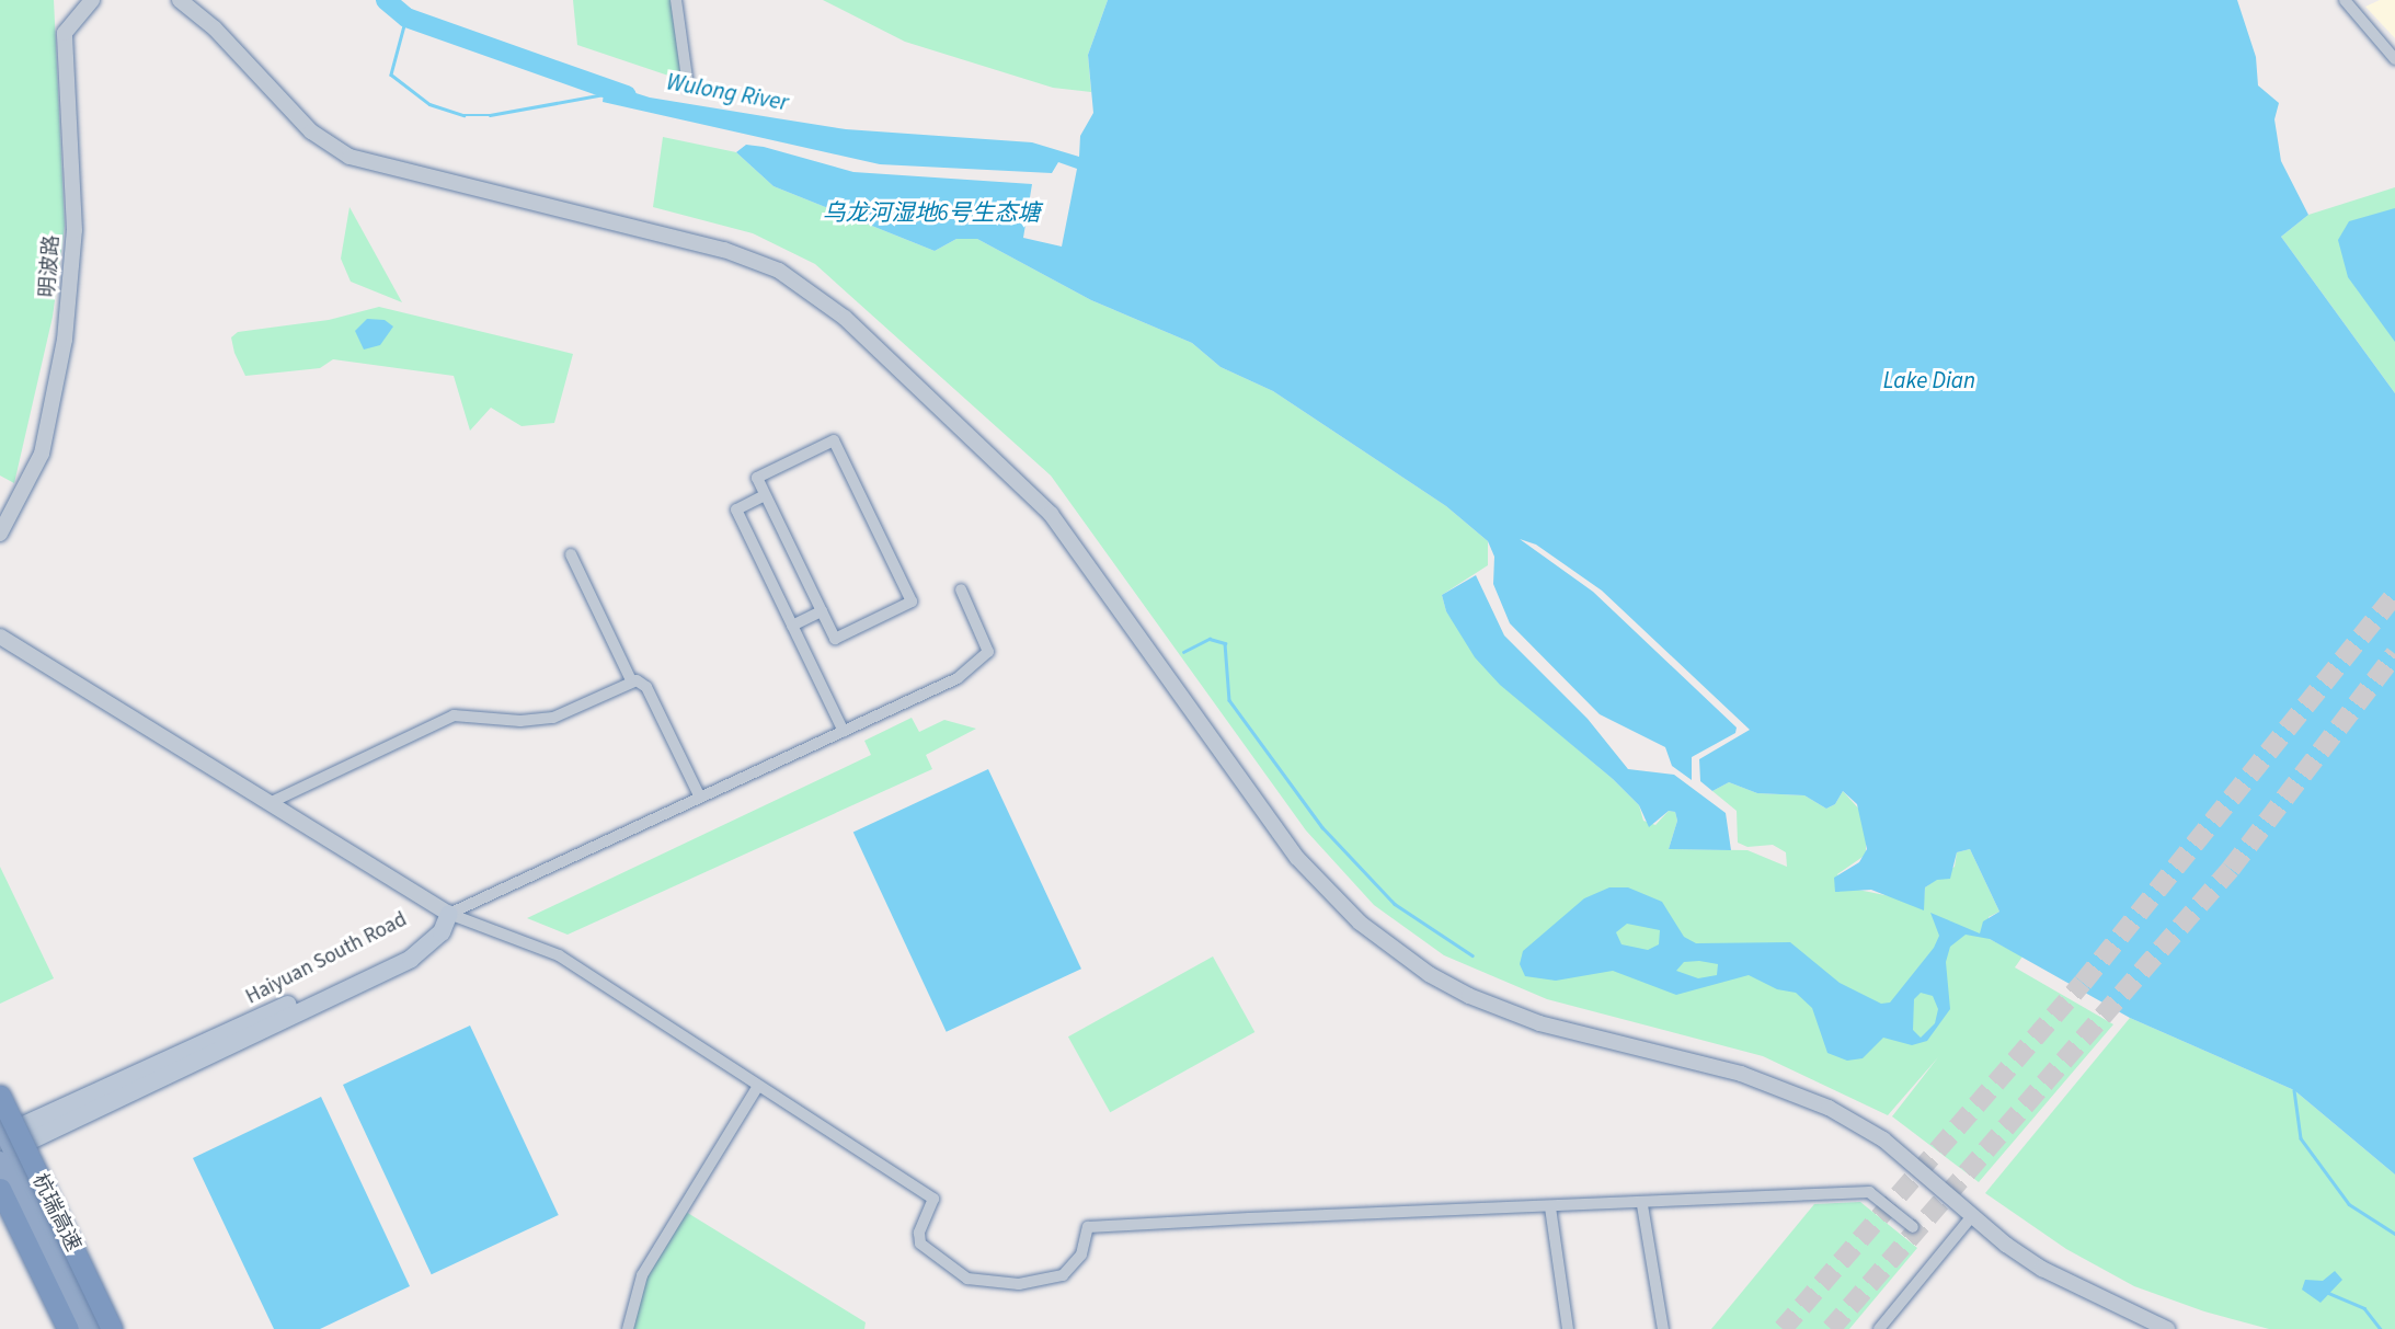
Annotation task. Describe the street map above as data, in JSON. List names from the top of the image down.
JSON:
{
  "streets": {
    "highway": ["杭瑞高速"],
    "main road": ["Haiyuan South Road"],
    "street": ["明波路"]
  },
  "water": ["Wulong River", "乌龙河湿地6号生态塘", "Lake Dian"]
}
